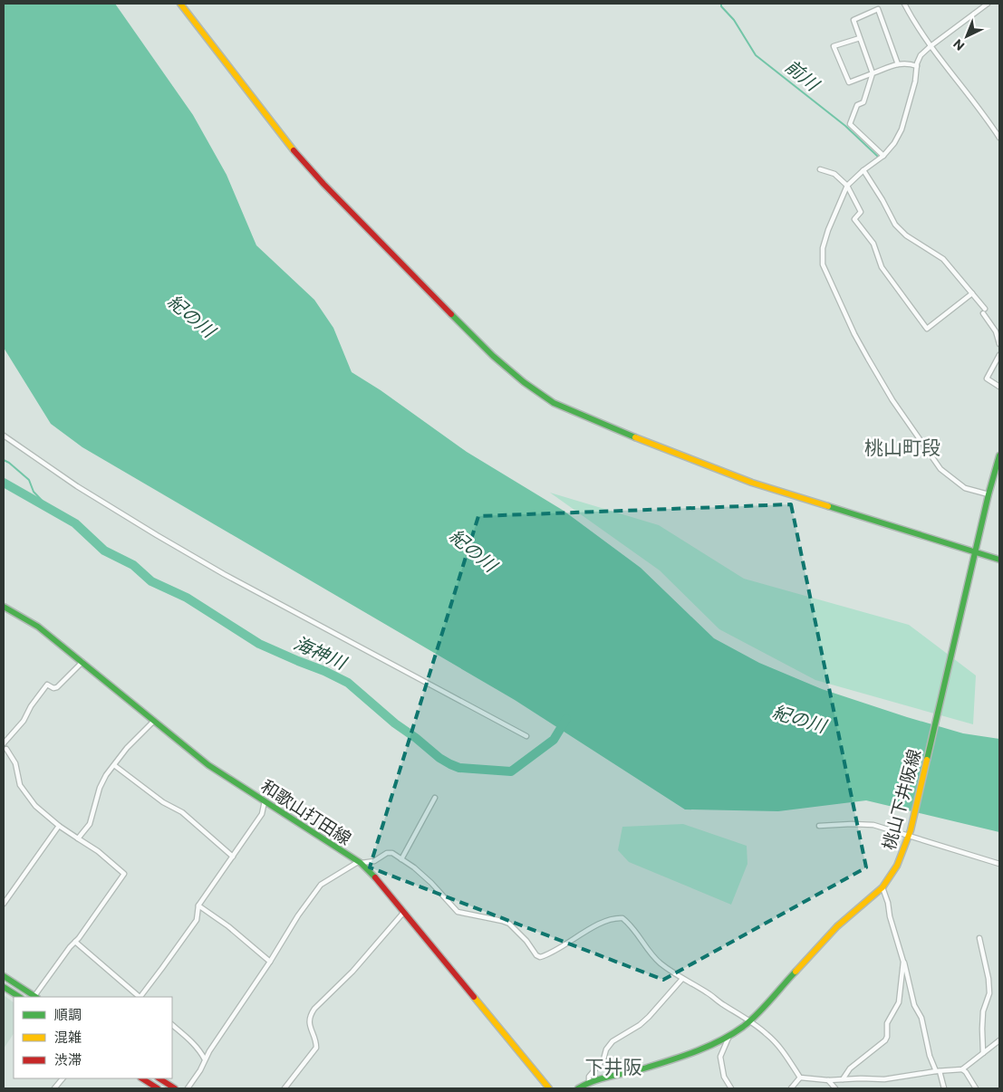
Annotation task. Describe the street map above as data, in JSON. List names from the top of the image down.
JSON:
{
  "streets": {
    "main road": ["桃山下井阪線", "和歌山打田線"]
  },
  "districts": ["桃山町段", "下井阪"],
  "water": ["前川", "紀の川", "海神川"],
  "legend": ["順調", "混雑", "渋滞"],
  "north": "bottom left"
}
